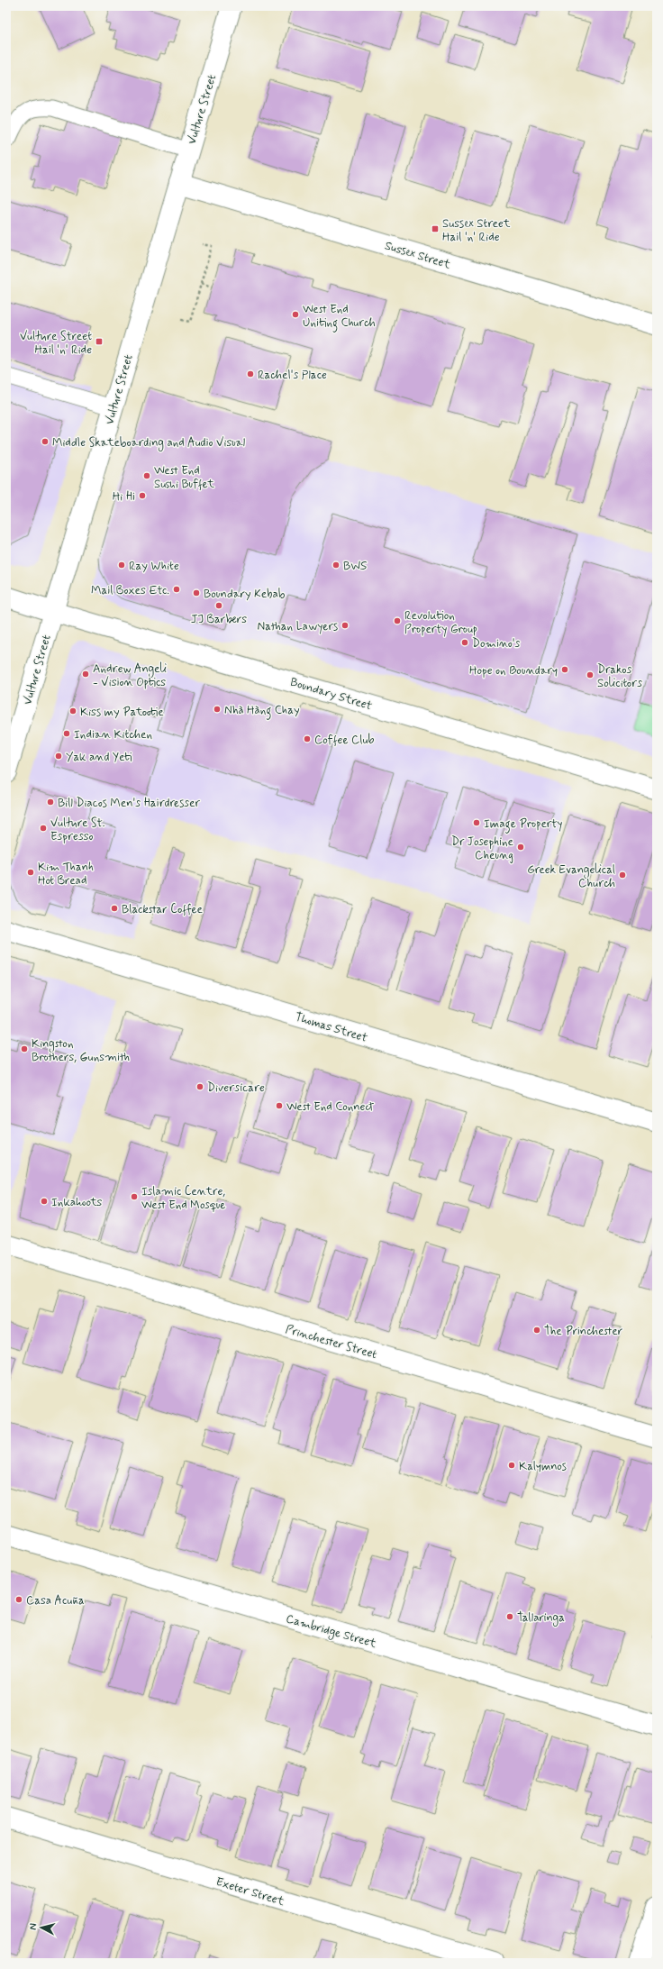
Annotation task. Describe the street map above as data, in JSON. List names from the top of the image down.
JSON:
{
  "streets": {
    "street": [
      "Vulture Street",
      "Sussex Street",
      "Boundary Street",
      "Thomas Street",
      "Princhester Street",
      "Cambridge Street",
      "Exeter Street"
    ]
  },
  "crossings": [
    ["Vulture Street", "Sussex Street"],
    ["Vulture Street", "Boundary Street"]
  ],
  "places": {
    "transit": ["Sussex Street Hail 'n' Ride", "Vulture Street Hail 'n' Ride"],
    "other": [
      "West End Uniting Church",
      "Rachel's Place",
      "Middle Skateboarding and Audio Visual",
      "West End Sushi Buffet",
      "Hi Hi",
      "Ray White",
      "BWS",
      "Mail Boxes Etc.",
      "Boundary Kebab",
      "JJ Barbers",
      "Revolution Property Group",
      "Nathan Lawyers",
      "Domino's",
      "Hope on Boundary",
      "Andrew Angeli - Vision Optics",
      "Drakos Solicitors",
      "Nhà Hàng Chay",
      "Kiss my Patootie",
      "Indian Kitchen",
      "Coffee Club",
      "Yak and Yeti",
      "Bill Diacos Men's Hairdresser",
      "Image Property",
      "Vulture St. Espresso",
      "Dr Josephine Cheung",
      "Kim Thanh Hot Bread",
      "Greek Evangelical Church",
      "Blackstar Coffee",
      "Kingston Brothers, Gunsmith",
      "Diversicare",
      "West End Connect",
      "Islamic Centre, West End Mosque",
      "Inkahoots",
      "The Princhester",
      "Kalymnos",
      "Casa Acuña",
      "Tallaringa"
    ]
  },
  "north": "left"
}
